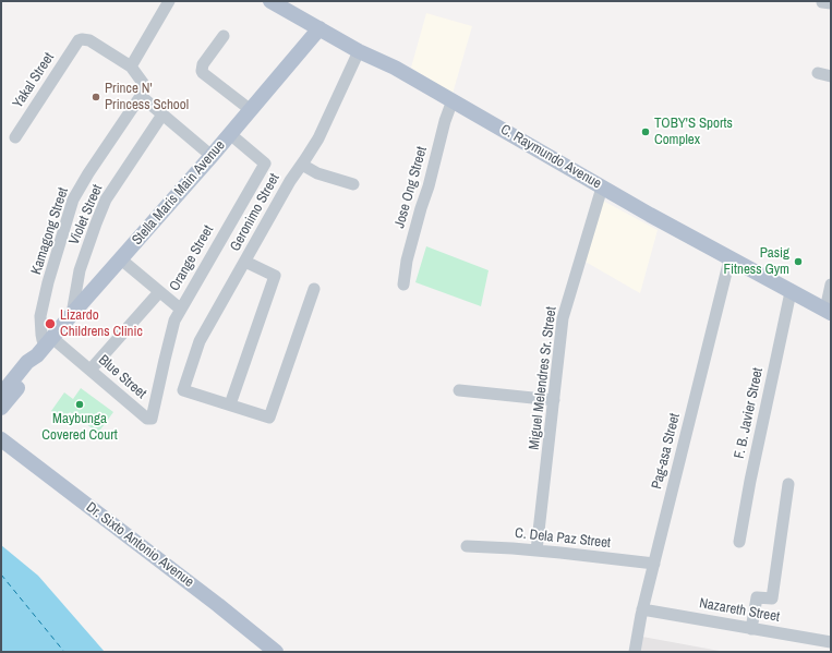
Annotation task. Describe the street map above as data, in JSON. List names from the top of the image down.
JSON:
{
  "streets": {
    "main road": ["C. Raymundo Avenue", "Stella Maris Main Avenue", "Dr. Sixto Antonio Avenue"],
    "street": [
      "Yakal Street",
      "Jose Ong Street",
      "Geronimo Street",
      "Violet Street",
      "Kamagong Street",
      "Orange Street",
      "Blue Street",
      "Miguel Melendres Sr. Street",
      "F. B. Javier Street",
      "Pag-asa Street",
      "C. Dela Paz Street",
      "Nazareth Street"
    ]
  },
  "crossings": [
    ["C. Raymundo Avenue", "Jose Ong Street"],
    ["C. Raymundo Avenue", "Stella Maris Main Avenue"],
    ["C. Raymundo Avenue", "Geronimo Street"],
    ["C. Raymundo Avenue", "Miguel Melendres Sr. Street"],
    ["C. Raymundo Avenue", "F. B. Javier Street"],
    ["C. Raymundo Avenue", "Pag-asa Street"],
    ["Stella Maris Main Avenue", "Violet Street"],
    ["Stella Maris Main Avenue", "Kamagong Street"],
    ["Stella Maris Main Avenue", "Orange Street"],
    ["Stella Maris Main Avenue", "Blue Street"],
    ["Kamagong Street", "Blue Street"],
    ["Orange Street", "Blue Street"],
    ["Miguel Melendres Sr. Street", "C. Dela Paz Street"],
    ["Pag-asa Street", "C. Dela Paz Street"],
    ["Pag-asa Street", "Nazareth Street"]
  ],
  "places": [
    "Prince N' Princess School",
    "TOBY'S Sports Complex",
    "Pasig Fitness Gym",
    "Lizardo Childrens Clinic",
    "Maybunga Covered Court"
  ]
}
